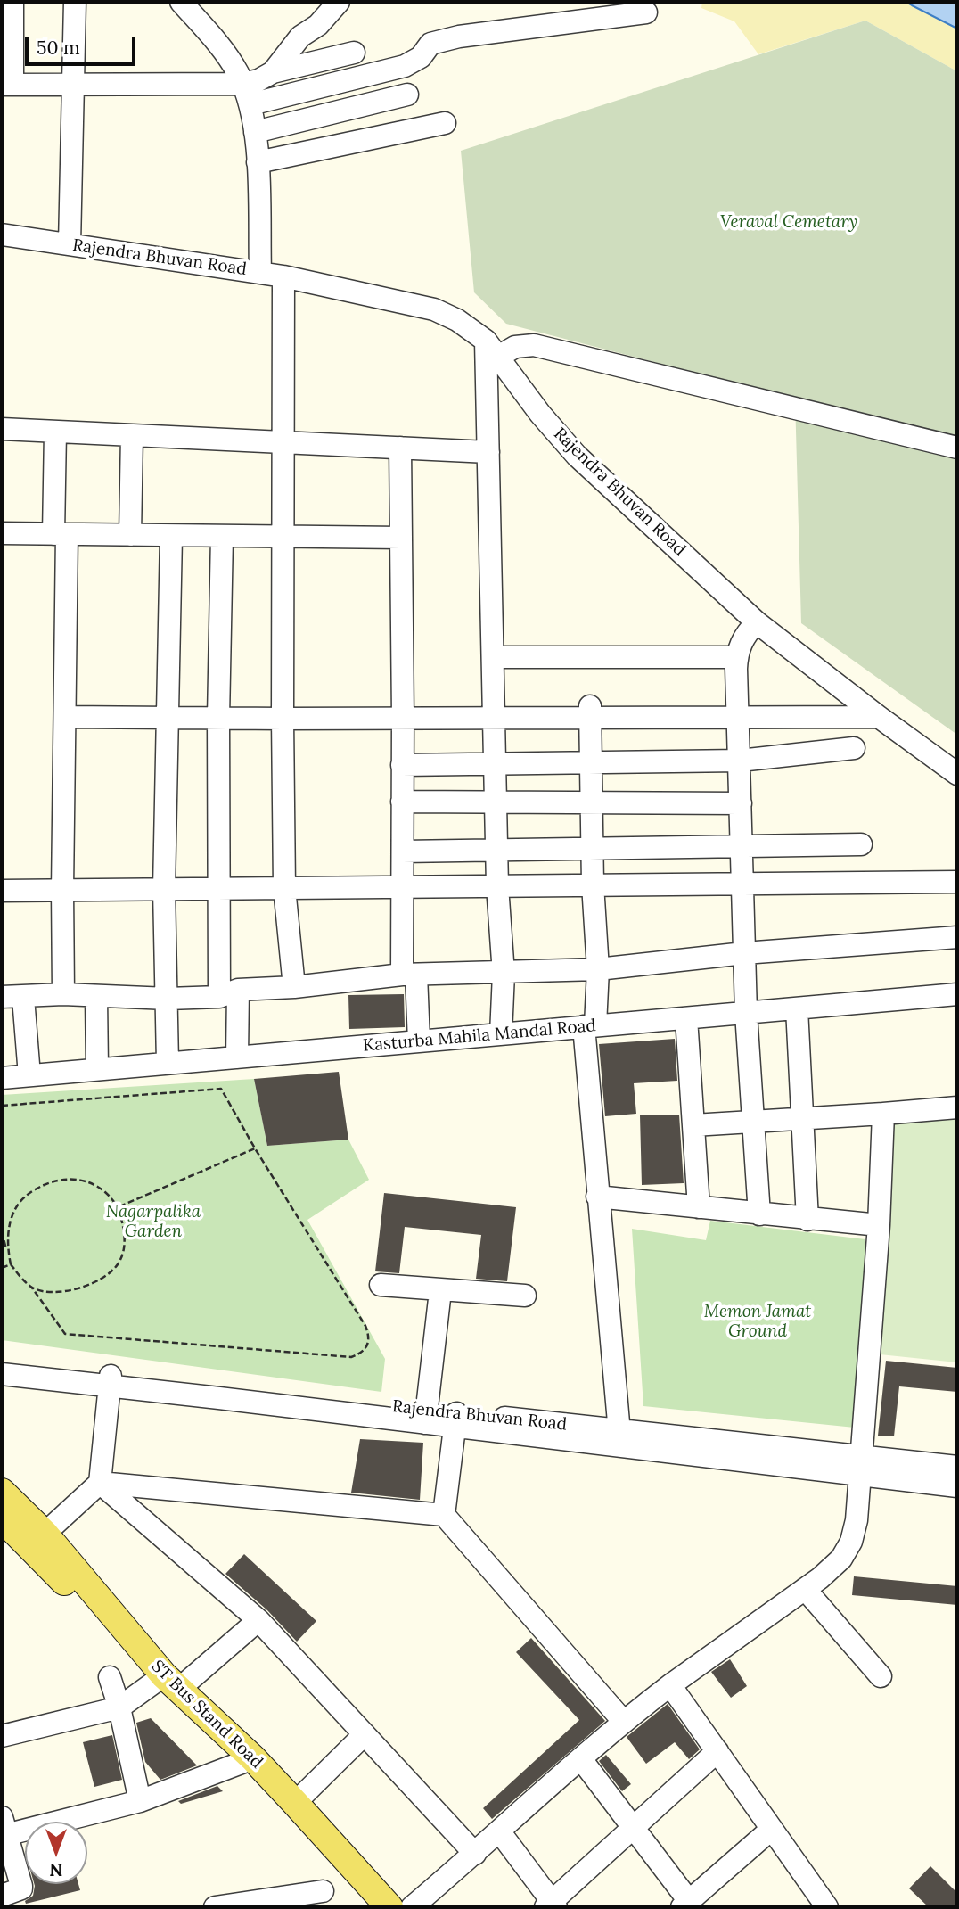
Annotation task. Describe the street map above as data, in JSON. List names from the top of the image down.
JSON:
{
  "streets": {
    "main road": ["ST Bus Stand Road"],
    "street": ["Rajendra Bhuvan Road", "Kasturba Mahila Mandal Road"]
  },
  "parks": ["Veraval Cemetary", "Nagarpalika Garden", "Memon Jamat Ground"],
  "scale_bar": "50 m",
  "north": "bottom"
}
